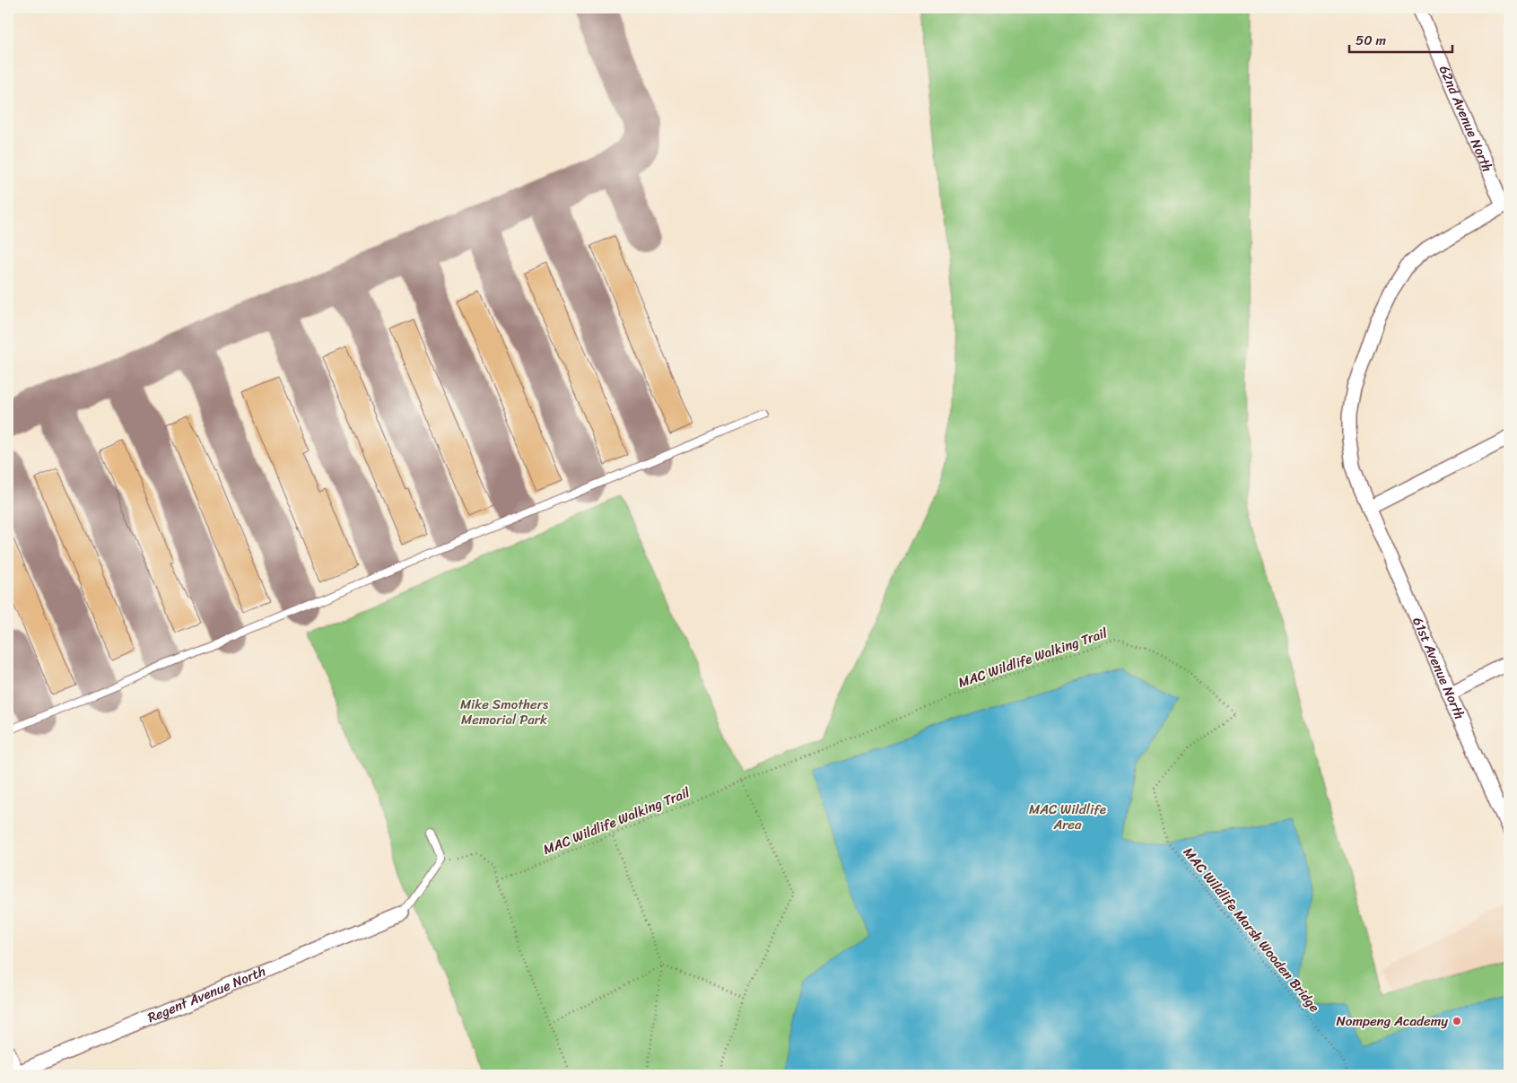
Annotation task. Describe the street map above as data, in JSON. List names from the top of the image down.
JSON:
{
  "streets": {
    "street": ["62nd Avenue North", "61st Avenue North", "Regent Avenue North"],
    "path": ["MAC Wildlife Walking Trail", "MAC Wildlife Marsh Wooden Bridge"]
  },
  "crossings": [
    ["62nd Avenue North", "61st Avenue North"],
    ["MAC Wildlife Walking Trail", "MAC Wildlife Marsh Wooden Bridge"]
  ],
  "parks": ["Mike Smothers Memorial Park", "MAC Wildlife Area"],
  "places": ["Nompeng Academy"],
  "scale_bar": "50 m"
}
